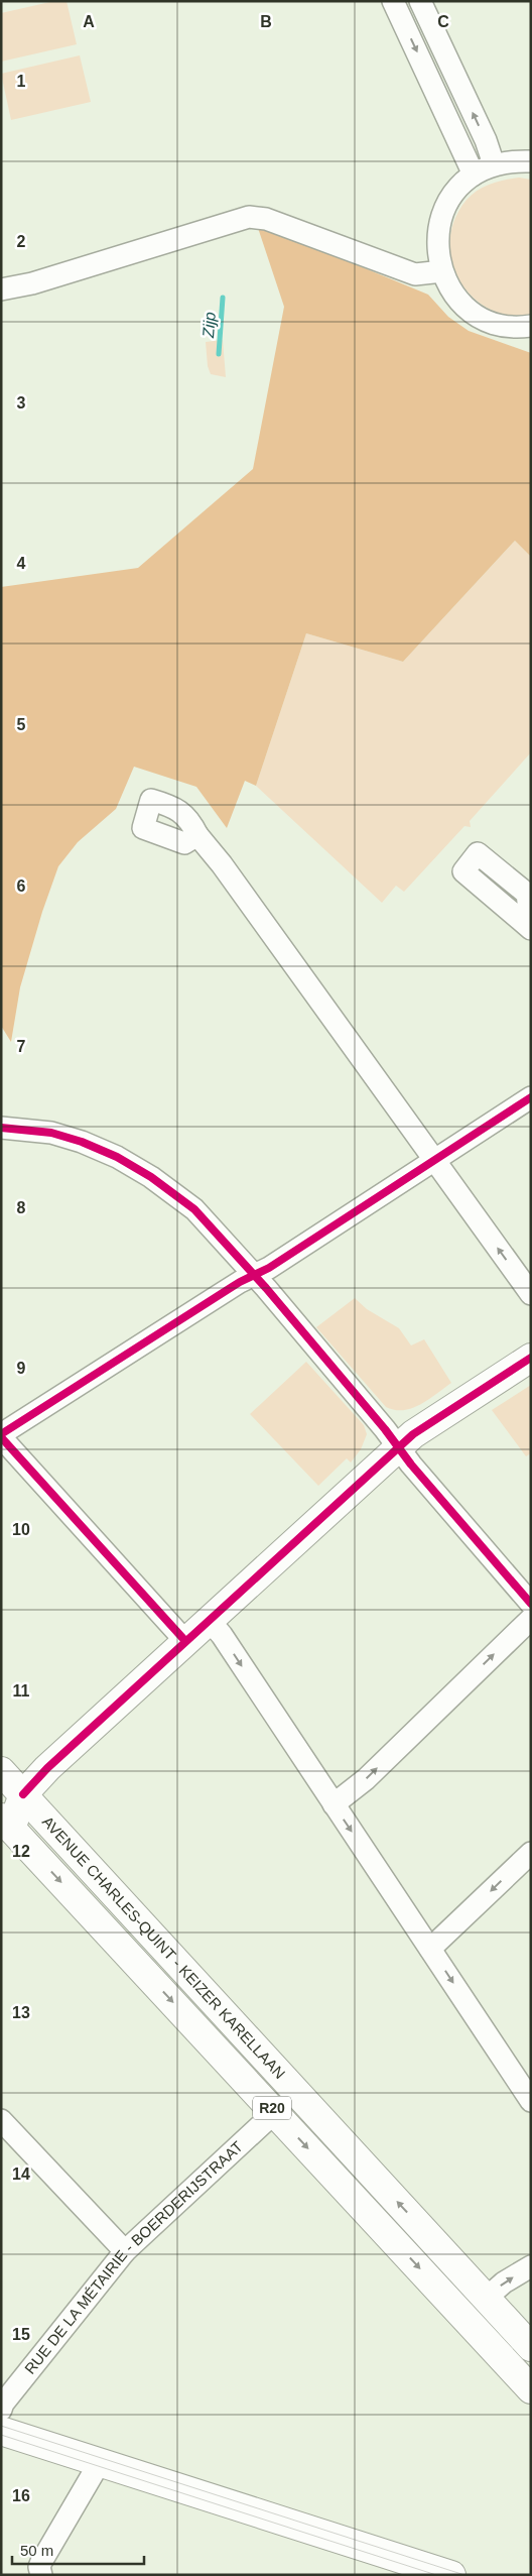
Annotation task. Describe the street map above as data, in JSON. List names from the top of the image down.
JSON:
{
  "streets": {
    "main road": ["AVENUE CHARLES-QUINT - KEIZER KARELLAAN", "R20"],
    "street": ["RUE DE LA MÉTAIRIE - BOERDERIJSTRAAT"]
  },
  "crossings": [
    ["AVENUE CHARLES-QUINT - KEIZER KARELLAAN", "RUE DE LA MÉTAIRIE - BOERDERIJSTRAAT"]
  ],
  "water": ["Zijp"],
  "scale_bar": "50 m",
  "grid": {
    "columns": ["A", "B", "C"],
    "rows": [
      "1",
      "2",
      "3",
      "4",
      "5",
      "6",
      "7",
      "8",
      "9",
      "10",
      "11",
      "12",
      "13",
      "14",
      "15",
      "16"
    ]
  }
}
